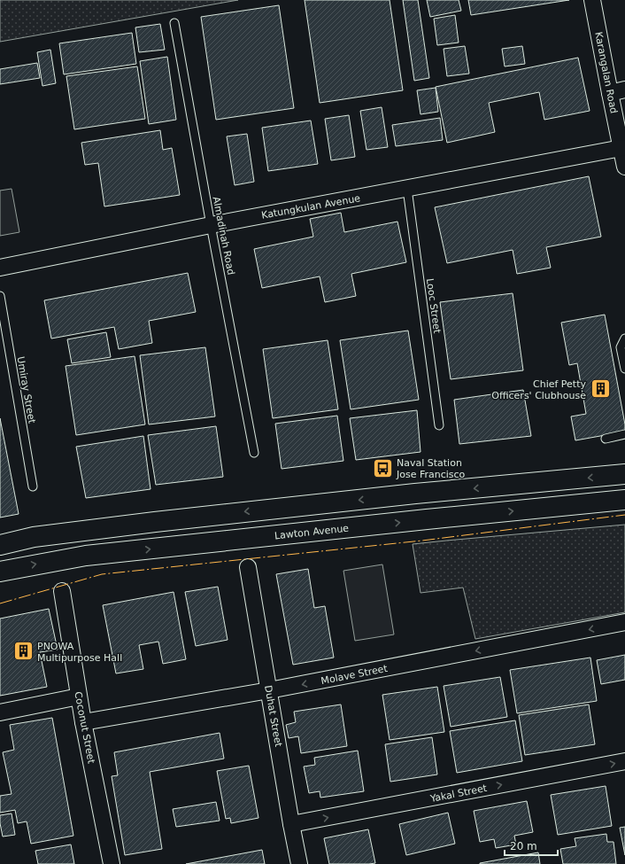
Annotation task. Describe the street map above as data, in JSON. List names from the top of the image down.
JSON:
{
  "streets": {
    "main road": ["Lawton Avenue"],
    "street": [
      "Karangalan Road",
      "Katungkulan Avenue",
      "Molave Street",
      "Duhat Street",
      "Coconut Street",
      "Yakal Street"
    ],
    "lane": ["Almadinah Road", "Looc Street", "Umiray Street"]
  },
  "crossings": [
    ["Karangalan Road", "Katungkulan Avenue"],
    ["Katungkulan Avenue", "Almadinah Road"],
    ["Katungkulan Avenue", "Looc Street"],
    ["Molave Street", "Duhat Street"],
    ["Molave Street", "Coconut Street"],
    ["Duhat Street", "Yakal Street"]
  ],
  "one_way": ["Molave Street", "Yakal Street"],
  "places": {
    "building": ["Chief Petty Officers' Clubhouse", "PNOWA Multipurpose Hall"],
    "bus stop": ["Naval Station Jose Francisco"]
  },
  "scale_bar": "20 m"
}
